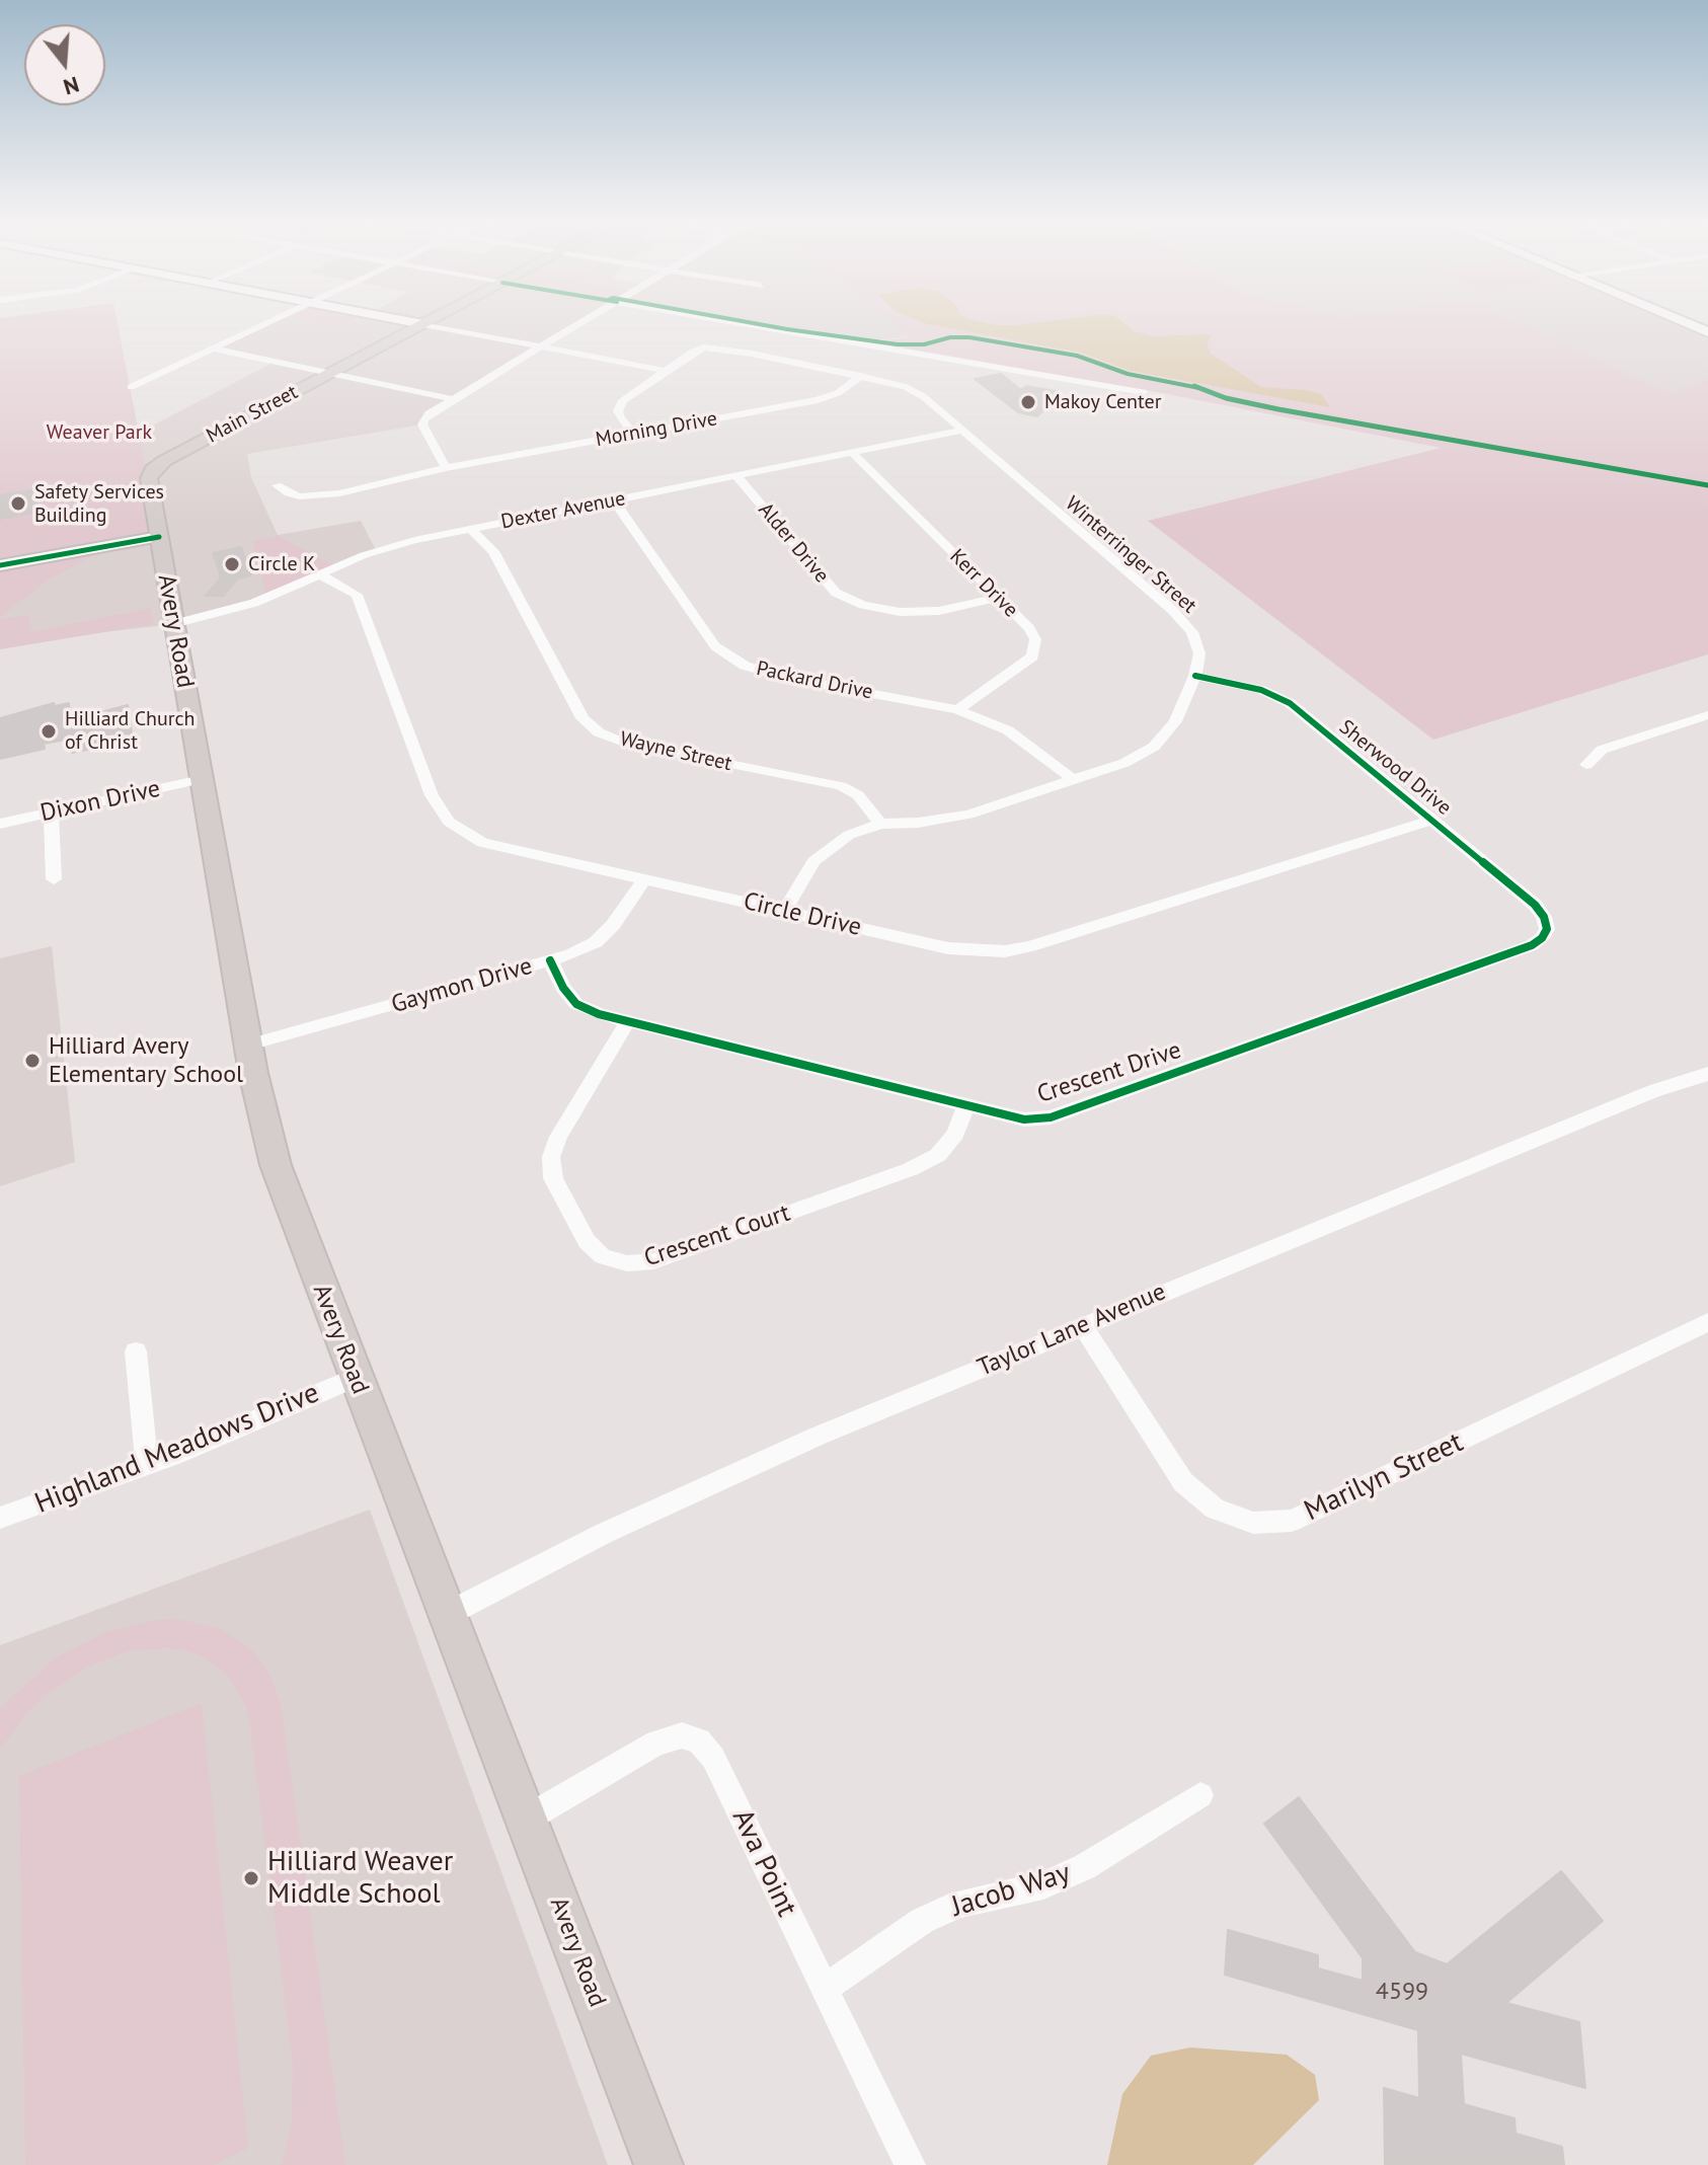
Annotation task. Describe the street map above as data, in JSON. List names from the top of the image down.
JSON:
{
  "streets": {
    "main road": ["Main Street", "Avery Road"],
    "street": [
      "Morning Drive",
      "Dexter Avenue",
      "Alder Drive",
      "Winterringer Street",
      "Kerr Drive",
      "Packard Drive",
      "Wayne Street",
      "Sherwood Drive",
      "Dixon Drive",
      "Circle Drive",
      "Gaymon Drive",
      "Crescent Drive",
      "Crescent Court",
      "Taylor Lane Avenue",
      "Highland Meadows Drive",
      "Marilyn Street",
      "Ava Point",
      "Jacob Way"
    ]
  },
  "crossings": [
    ["Main Street", "Avery Road"],
    ["Morning Drive", "Winterringer Street"],
    ["Dexter Avenue", "Alder Drive"],
    ["Dexter Avenue", "Winterringer Street"],
    ["Dexter Avenue", "Kerr Drive"],
    ["Dexter Avenue", "Avery Road"],
    ["Dexter Avenue", "Packard Drive"],
    ["Dexter Avenue", "Wayne Street"],
    ["Dexter Avenue", "Circle Drive"],
    ["Alder Drive", "Kerr Drive"],
    ["Winterringer Street", "Packard Drive"],
    ["Winterringer Street", "Wayne Street"],
    ["Winterringer Street", "Sherwood Drive"],
    ["Winterringer Street", "Circle Drive"],
    ["Kerr Drive", "Packard Drive"],
    ["Avery Road", "Dixon Drive"],
    ["Avery Road", "Gaymon Drive"],
    ["Avery Road", "Taylor Lane Avenue"],
    ["Avery Road", "Highland Meadows Drive"],
    ["Avery Road", "Ava Point"],
    ["Sherwood Drive", "Circle Drive"],
    ["Sherwood Drive", "Crescent Drive"],
    ["Circle Drive", "Gaymon Drive"],
    ["Gaymon Drive", "Crescent Drive"],
    ["Crescent Drive", "Crescent Court"],
    ["Taylor Lane Avenue", "Marilyn Street"],
    ["Ava Point", "Jacob Way"]
  ],
  "parks": ["Weaver Park"],
  "places": [
    "Makoy Center",
    "Safety Services Building",
    "Circle K",
    "Hilliard Church of Christ",
    "Hilliard Avery Elementary School",
    "Hilliard Weaver Middle School"
  ],
  "house_numbers": ["4599"],
  "north": "bottom"
}
